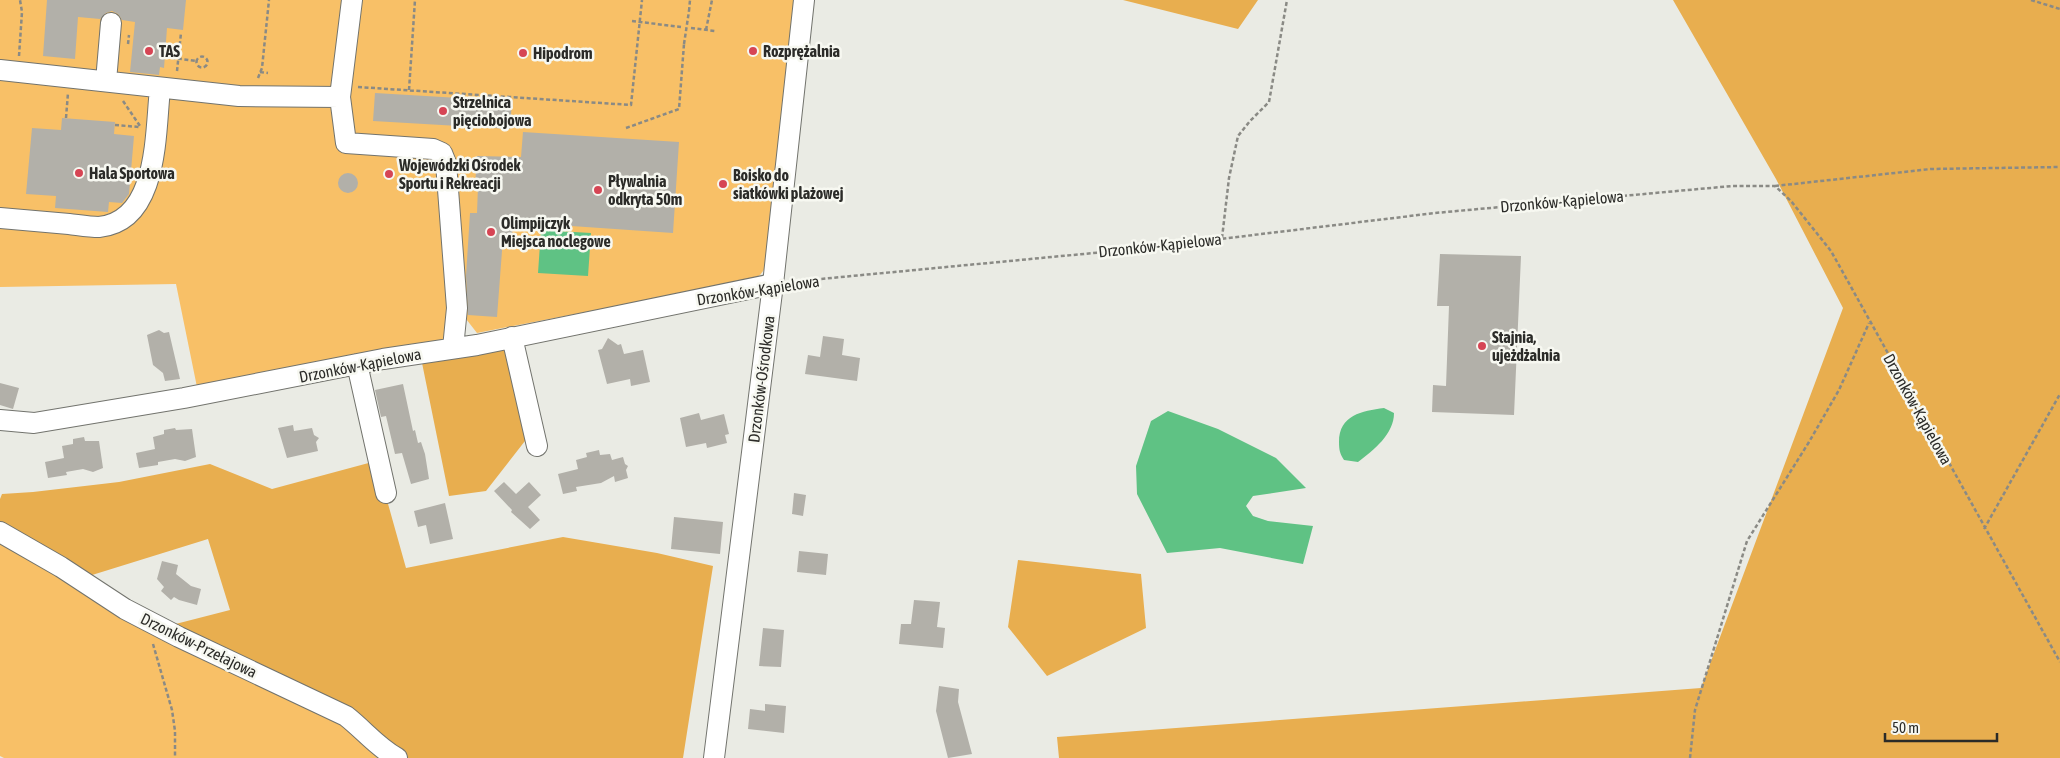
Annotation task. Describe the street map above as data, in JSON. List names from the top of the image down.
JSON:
{
  "streets": {
    "street": ["Drzonków-Kąpielowa", "Drzonków-Ośrodkowa", "Drzonków-Przełajowa"]
  },
  "crossings": [
    ["Drzonków-Kąpielowa", "Drzonków-Ośrodkowa"]
  ],
  "places": [
    "TAS",
    "Rozprężalnia",
    "Hipodrom",
    "Strzelnica pięciobojowa",
    "Hala Sportowa",
    "Wojewódzki Ośrodek Sportu i Rekreacji",
    "Boisko do siatkówki plażowej",
    "Pływalnia odkryta 50m",
    "Olimpijczyk Miejsca noclegowe",
    "Stajnia, ujeżdżalnia"
  ],
  "scale_bar": "50 m"
}
